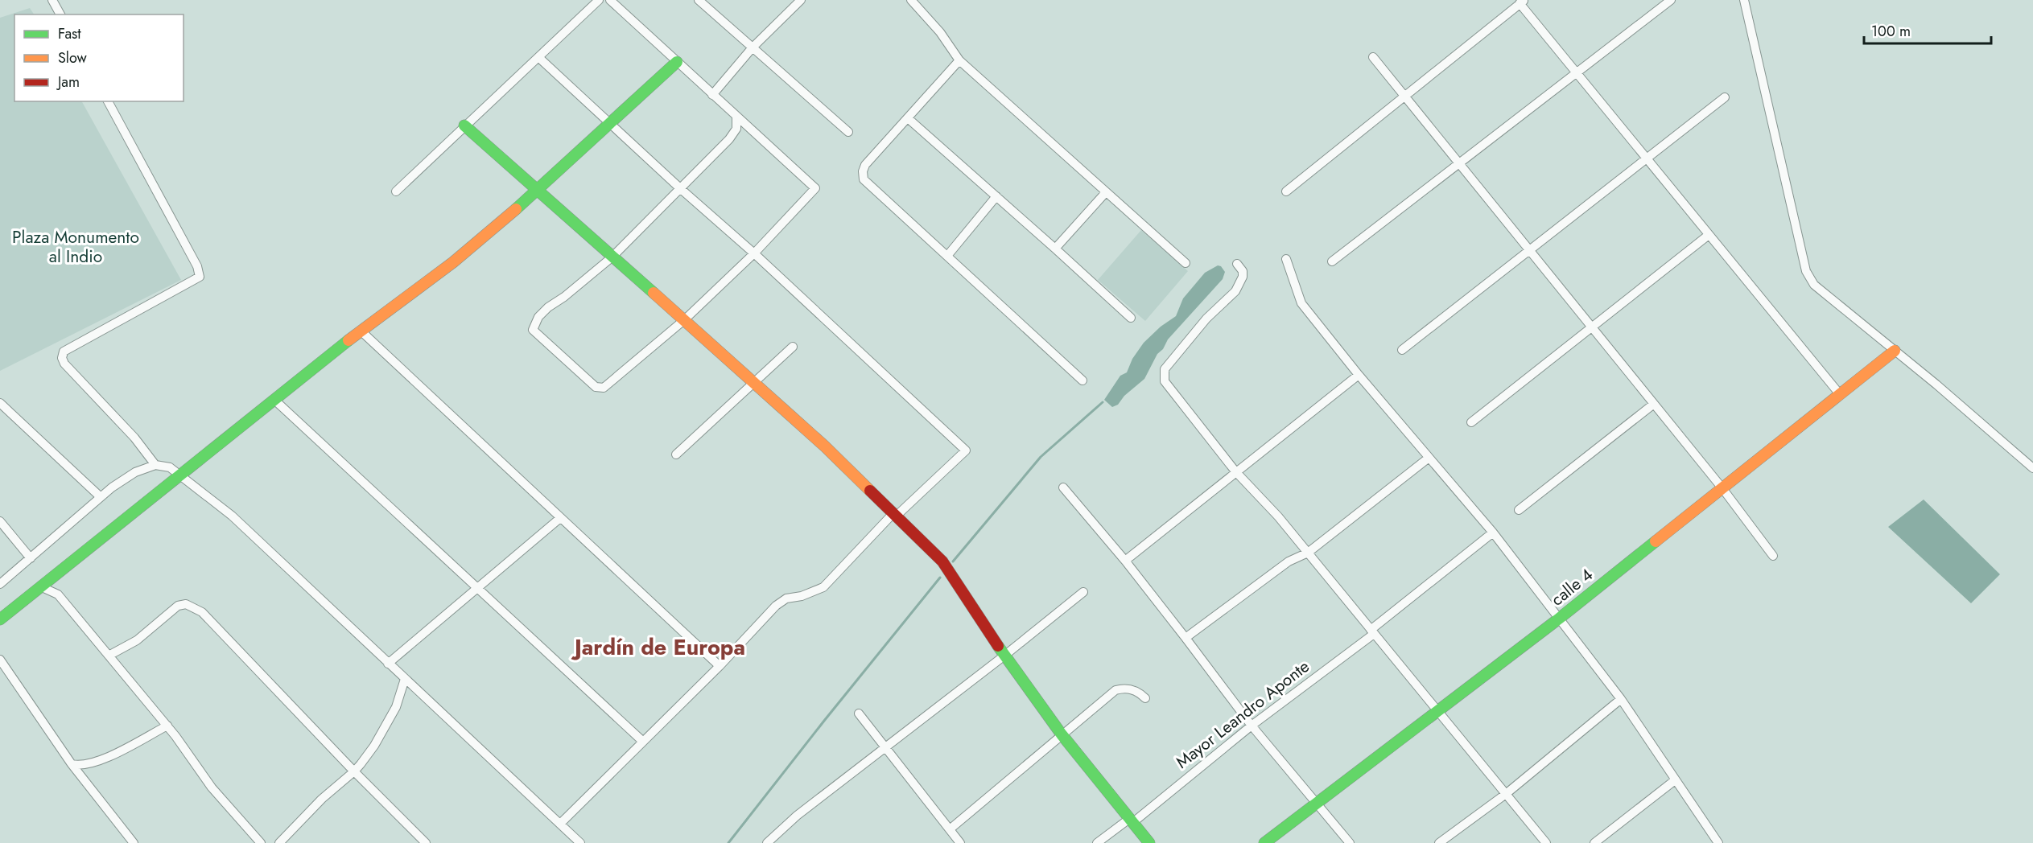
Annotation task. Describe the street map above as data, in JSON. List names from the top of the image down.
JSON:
{
  "streets": {
    "street": ["calle 4", "Mayor Leandro Aponte"]
  },
  "districts": ["Jardín de Europa"],
  "parks": ["Plaza Monumento al Indio"],
  "legend": ["Fast", "Slow", "Jam"],
  "scale_bar": "100 m"
}
